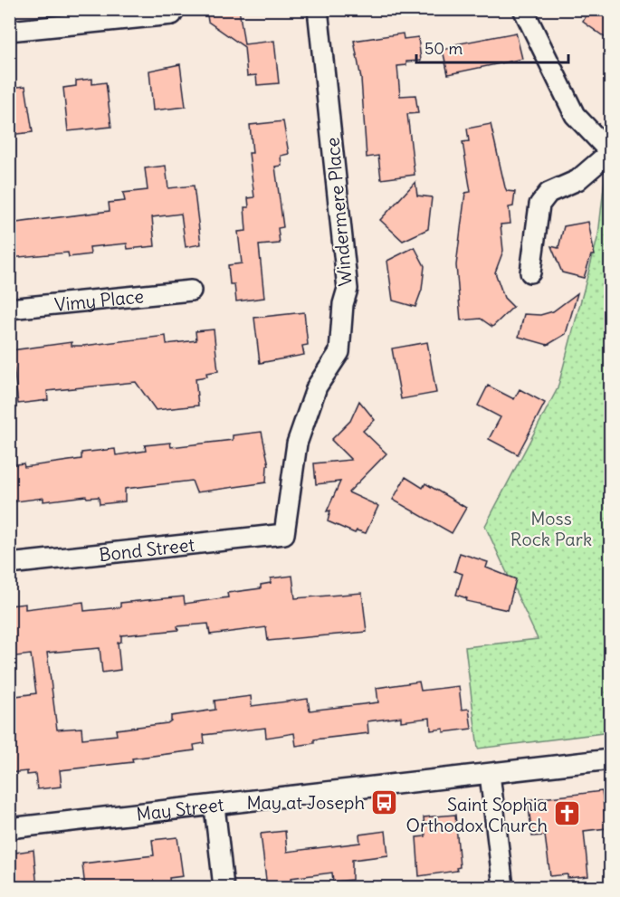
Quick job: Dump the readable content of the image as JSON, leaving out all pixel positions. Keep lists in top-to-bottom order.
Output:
{
  "streets": {
    "street": [
      "Windermere Place",
      "Vimy Place",
      "Bond Street",
      "May Street"
    ]
  },
  "crossings": [
    ["Windermere Place", "Bond Street"]
  ],
  "parks": ["Moss Rock Park"],
  "places": {
    "bus stop": ["May at Joseph"],
    "church": ["Saint Sophia Orthodox Church"]
  },
  "scale_bar": "50 m"
}
